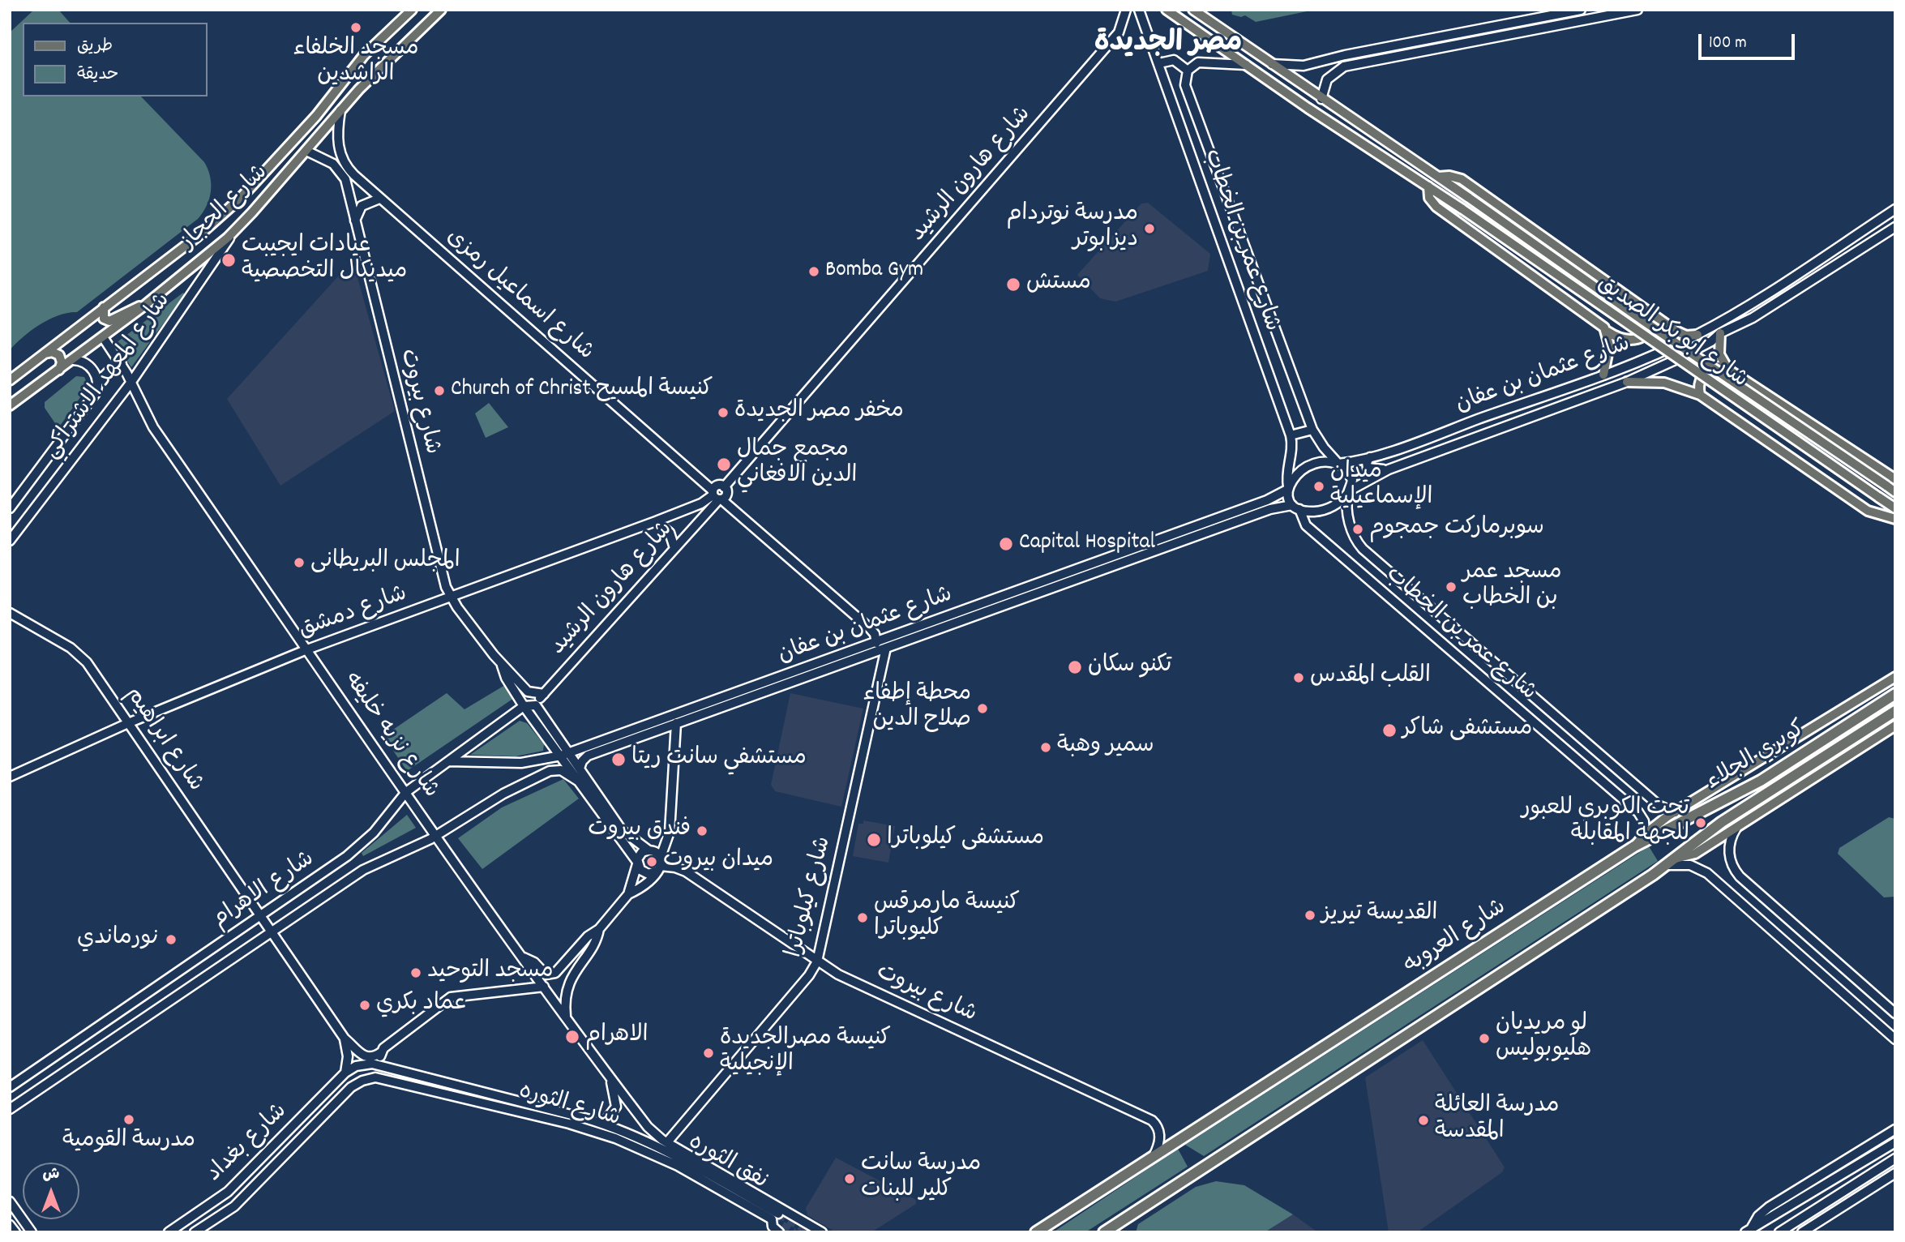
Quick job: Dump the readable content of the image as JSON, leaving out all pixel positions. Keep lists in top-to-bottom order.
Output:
{
  "streets": {
    "highway": ["كوبري الجلاء", "شارع العروبه"],
    "main road": ["شارع الحجاز", "شارع ابو بكر الصديق"],
    "street": [
      "شارع هارون الرشيد",
      "شارع عمر بن الخطاب",
      "شارع اسماعيل رمزى",
      "شارع عثمان بن عفان",
      "شارع المعهد الاشتراكي",
      "شارع بيروت",
      "شارع دمشق",
      "شارع نزيه خليفه",
      "شارع ابراهيم",
      "شارع الاهرام",
      "شارع كيلوباترا",
      "شارع الثوره",
      "شارع بغداد",
      "نفق الثوره"
    ]
  },
  "crossings": [
    ["شارع هارون الرشيد", "شارع اسماعيل رمزى"],
    ["شارع هارون الرشيد", "شارع بيروت"],
    ["شارع هارون الرشيد", "شارع دمشق"],
    ["شارع الحجاز", "شارع اسماعيل رمزى"],
    ["شارع الحجاز", "شارع المعهد الاشتراكي"],
    ["شارع الحجاز", "شارع بيروت"],
    ["شارع الحجاز", "شارع نزيه خليفه"],
    ["شارع عمر بن الخطاب", "شارع عثمان بن عفان"],
    ["شارع عمر بن الخطاب", "شارع العروبه"],
    ["شارع اسماعيل رمزى", "شارع عثمان بن عفان"],
    ["شارع اسماعيل رمزى", "شارع دمشق"],
    ["شارع ابو بكر الصديق", "شارع عثمان بن عفان"],
    ["شارع عثمان بن عفان", "شارع بيروت"],
    ["شارع عثمان بن عفان", "شارع الاهرام"],
    ["شارع عثمان بن عفان", "شارع كيلوباترا"],
    ["شارع المعهد الاشتراكي", "شارع نزيه خليفه"],
    ["شارع بيروت", "شارع دمشق"],
    ["شارع بيروت", "شارع الاهرام"],
    ["شارع بيروت", "شارع كيلوباترا"],
    ["شارع بيروت", "شارع العروبه"],
    ["شارع دمشق", "شارع نزيه خليفه"],
    ["شارع دمشق", "شارع ابراهيم"],
    ["شارع نزيه خليفه", "شارع الاهرام"],
    ["شارع نزيه خليفه", "شارع كيلوباترا"],
    ["شارع ابراهيم", "شارع الاهرام"],
    ["كوبري الجلاء", "شارع العروبه"],
    ["شارع الثوره", "شارع بغداد"],
    ["شارع الثوره", "نفق الثوره"]
  ],
  "districts": ["مصر الجديدة"],
  "places": [
    "مسجد الخلفاء الراشدين",
    "مدرسة نوتردام ديزابوتر",
    "عيادات ايجيبت ميديكال التخصصية",
    "Bomba Gym",
    "مستش",
    "Church of Christ كنيسة المسيح",
    "مخفر مصر الجديدة",
    "مجمع جمال الدين الافغاني",
    "ميدان الإسماعيلية",
    "سوبرماركت جمجوم",
    "Capital Hospital",
    "المجلس البريطانى",
    "مسجد عمر بن الخطاب",
    "تكنو سكان",
    "القلب المقدس",
    "محطة إطفاء صلاح الدين",
    "مستشفى شاكر",
    "سمير وهبة",
    "مستشفي سانت ريتا",
    "تحت الكوبري للعبور للجهة المقابلة",
    "فندق بيروت",
    "مستشفى كيلوباترا",
    "ميدان بيروت",
    "القديسة تيريز",
    "كنيسة مارمرقس كليوباترا",
    "نورماندي",
    "مسجد التوحيد",
    "عماد بكري",
    "الاهرام",
    "لو مريديان هليوبوليس",
    "كنيسة مصرالجديدة الإنجيلية",
    "مدرسة القومية",
    "مدرسة العائلة المقدسة",
    "مدرسة سانت كلير للبنات"
  ],
  "legend": ["طريق", "حديقة"],
  "scale_bar": "100 m",
  "north": "top"
}
